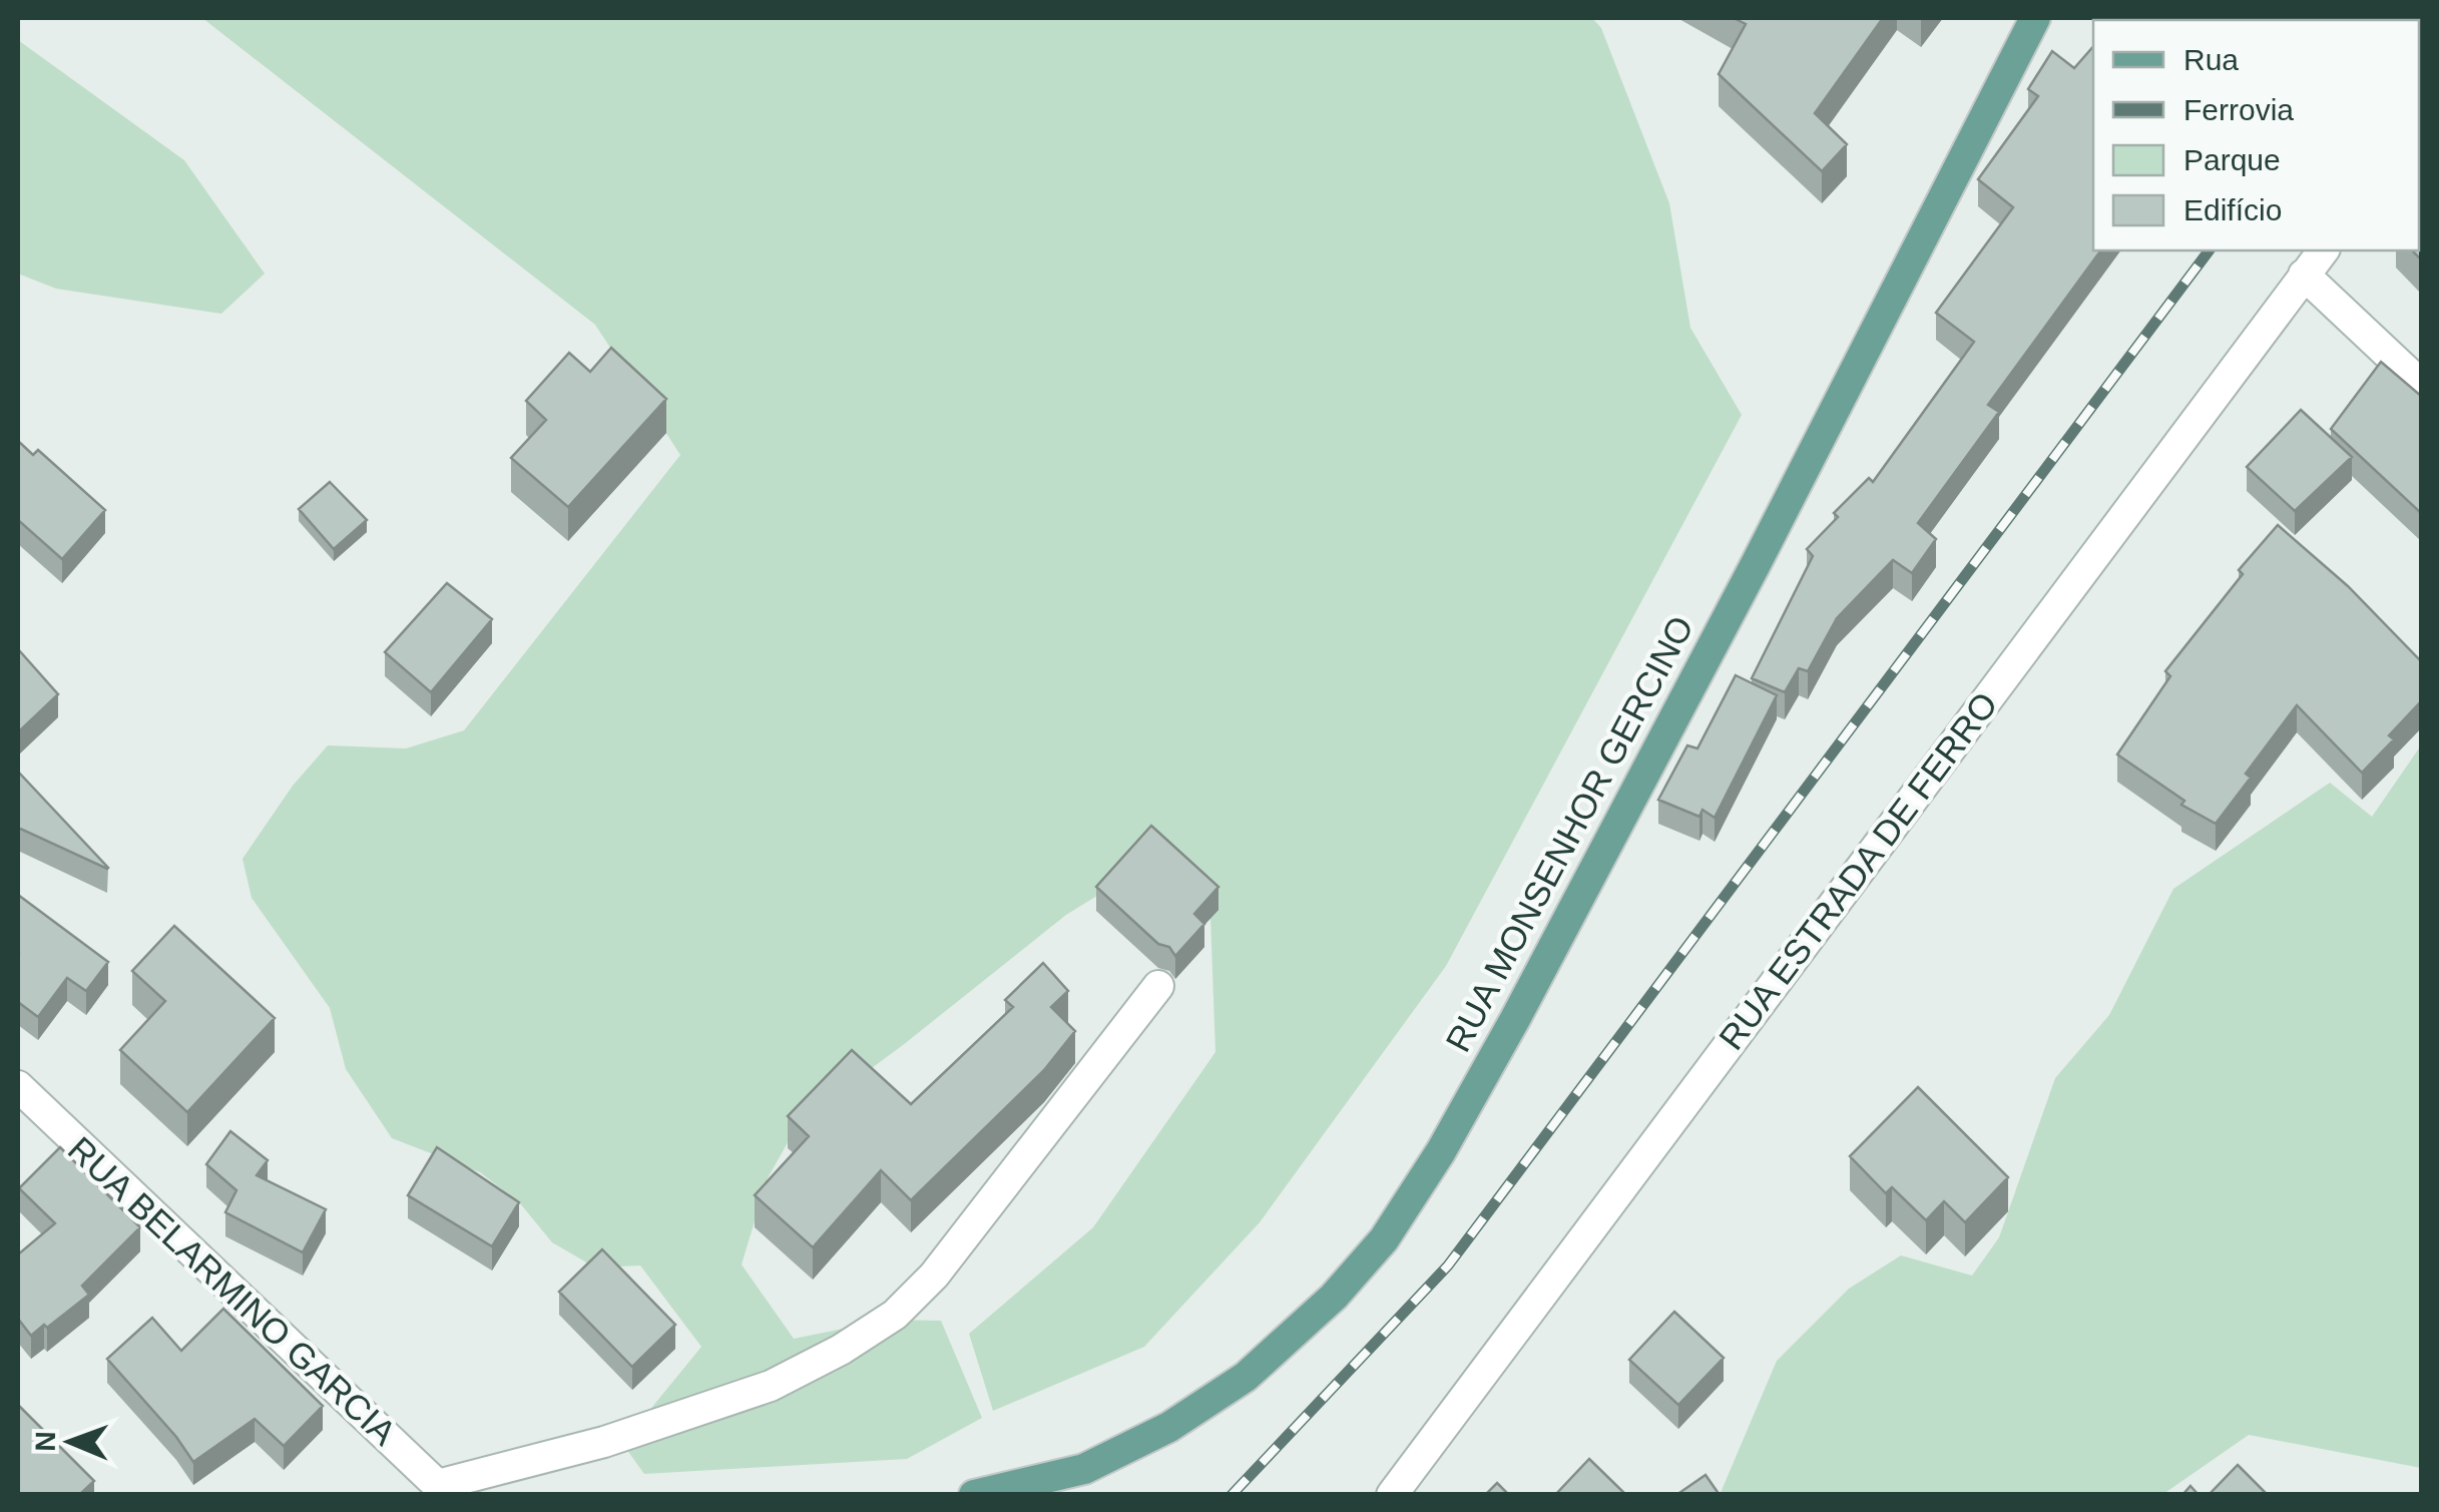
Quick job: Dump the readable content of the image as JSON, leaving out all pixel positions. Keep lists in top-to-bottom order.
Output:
{
  "streets": {
    "main road": ["RUA MONSENHOR GERCINO"],
    "street": ["RUA ESTRADA DE FERRO", "RUA BELARMINO GARCIA"]
  },
  "legend": [
    "Rua",
    "Ferrovia",
    "Parque",
    "Edifício"
  ],
  "north": "left"
}
